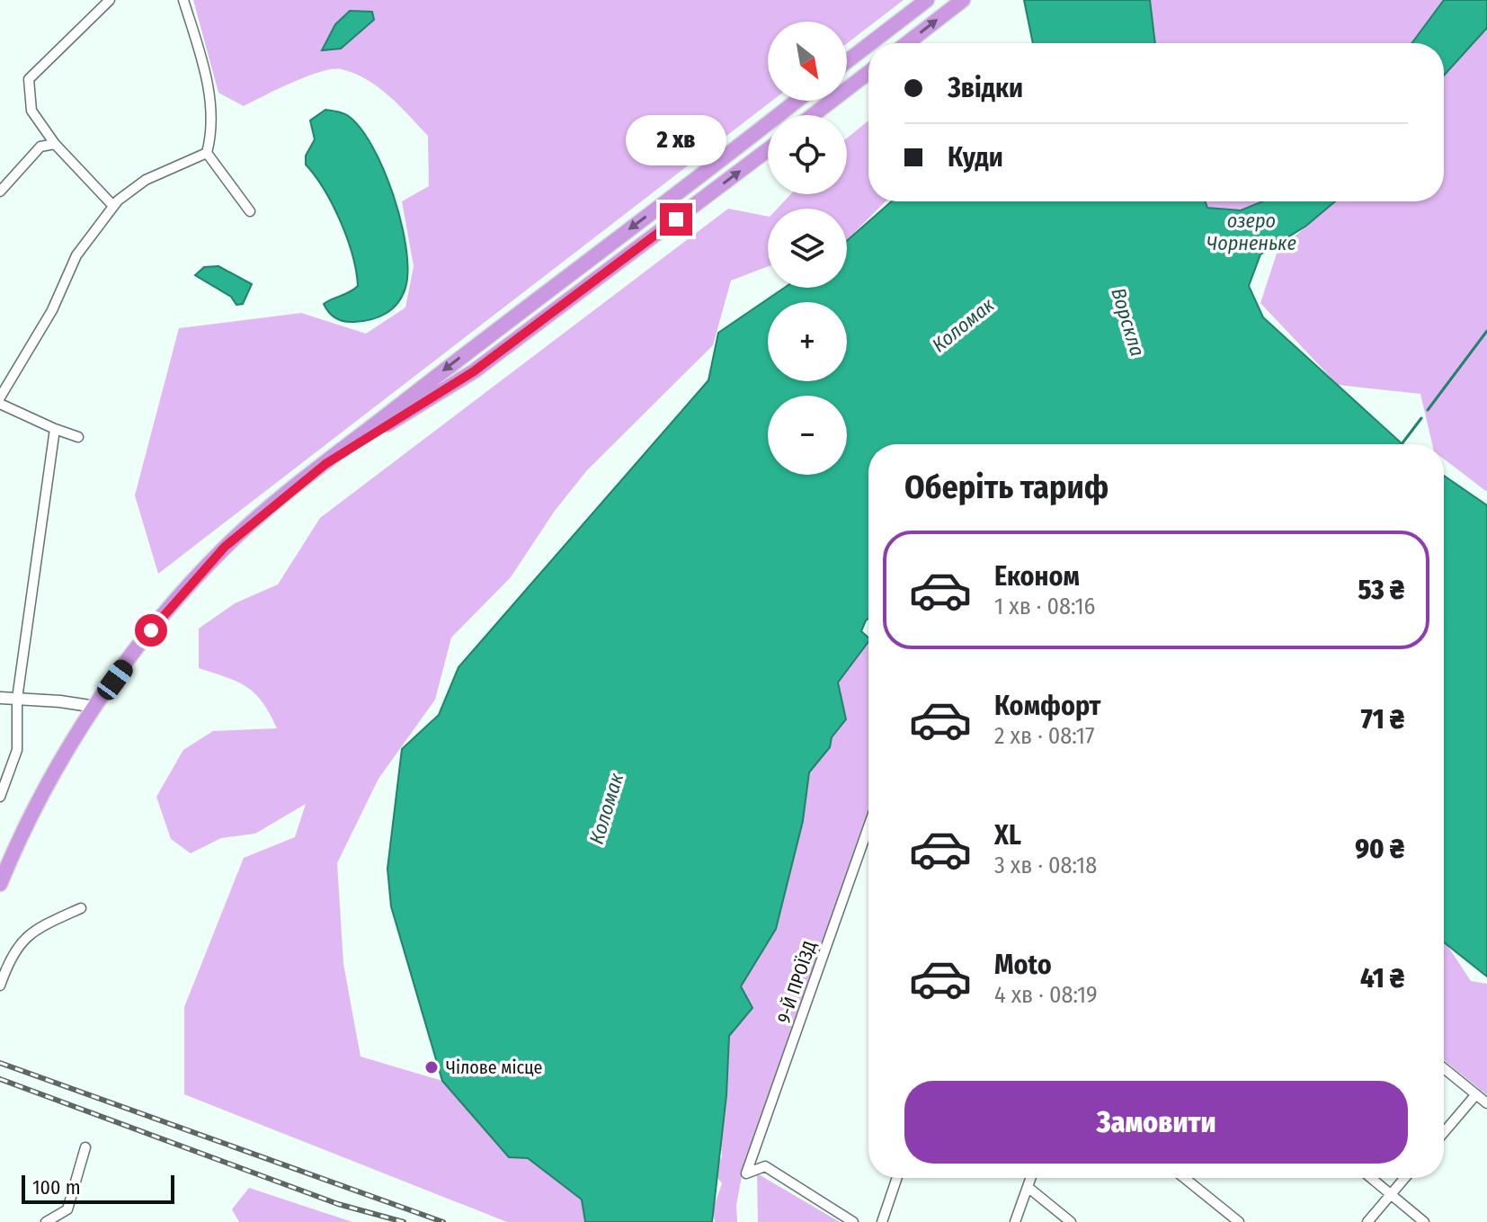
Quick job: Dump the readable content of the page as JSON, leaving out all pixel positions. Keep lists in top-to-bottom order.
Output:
{
  "streets": {
    "street": ["9-Й ПРОЇЗД"]
  },
  "water": ["озеро Чорненьке", "Ворскла", "Коломак"],
  "places": ["Чілове місце"],
  "scale_bar": "100 m",
  "north": "bottom right",
  "page": {
    "map_buttons": ["+", "−"],
    "banner": ["Звідки", "Куди"],
    "bubble": "2 хв",
    "heading": "Оберіть тариф",
    "list": [
      {
        "name": "Економ",
        "note": "1 хв · 08:16",
        "value": "53 ₴"
      },
      {
        "name": "Комфорт",
        "note": "2 хв · 08:17",
        "value": "71 ₴"
      },
      {
        "name": "XL",
        "note": "3 хв · 08:18",
        "value": "90 ₴"
      },
      {
        "name": "Moto",
        "note": "4 хв · 08:19",
        "value": "41 ₴"
      }
    ],
    "buttons": "Замовити",
    "scale": "100 m"
  }
}
